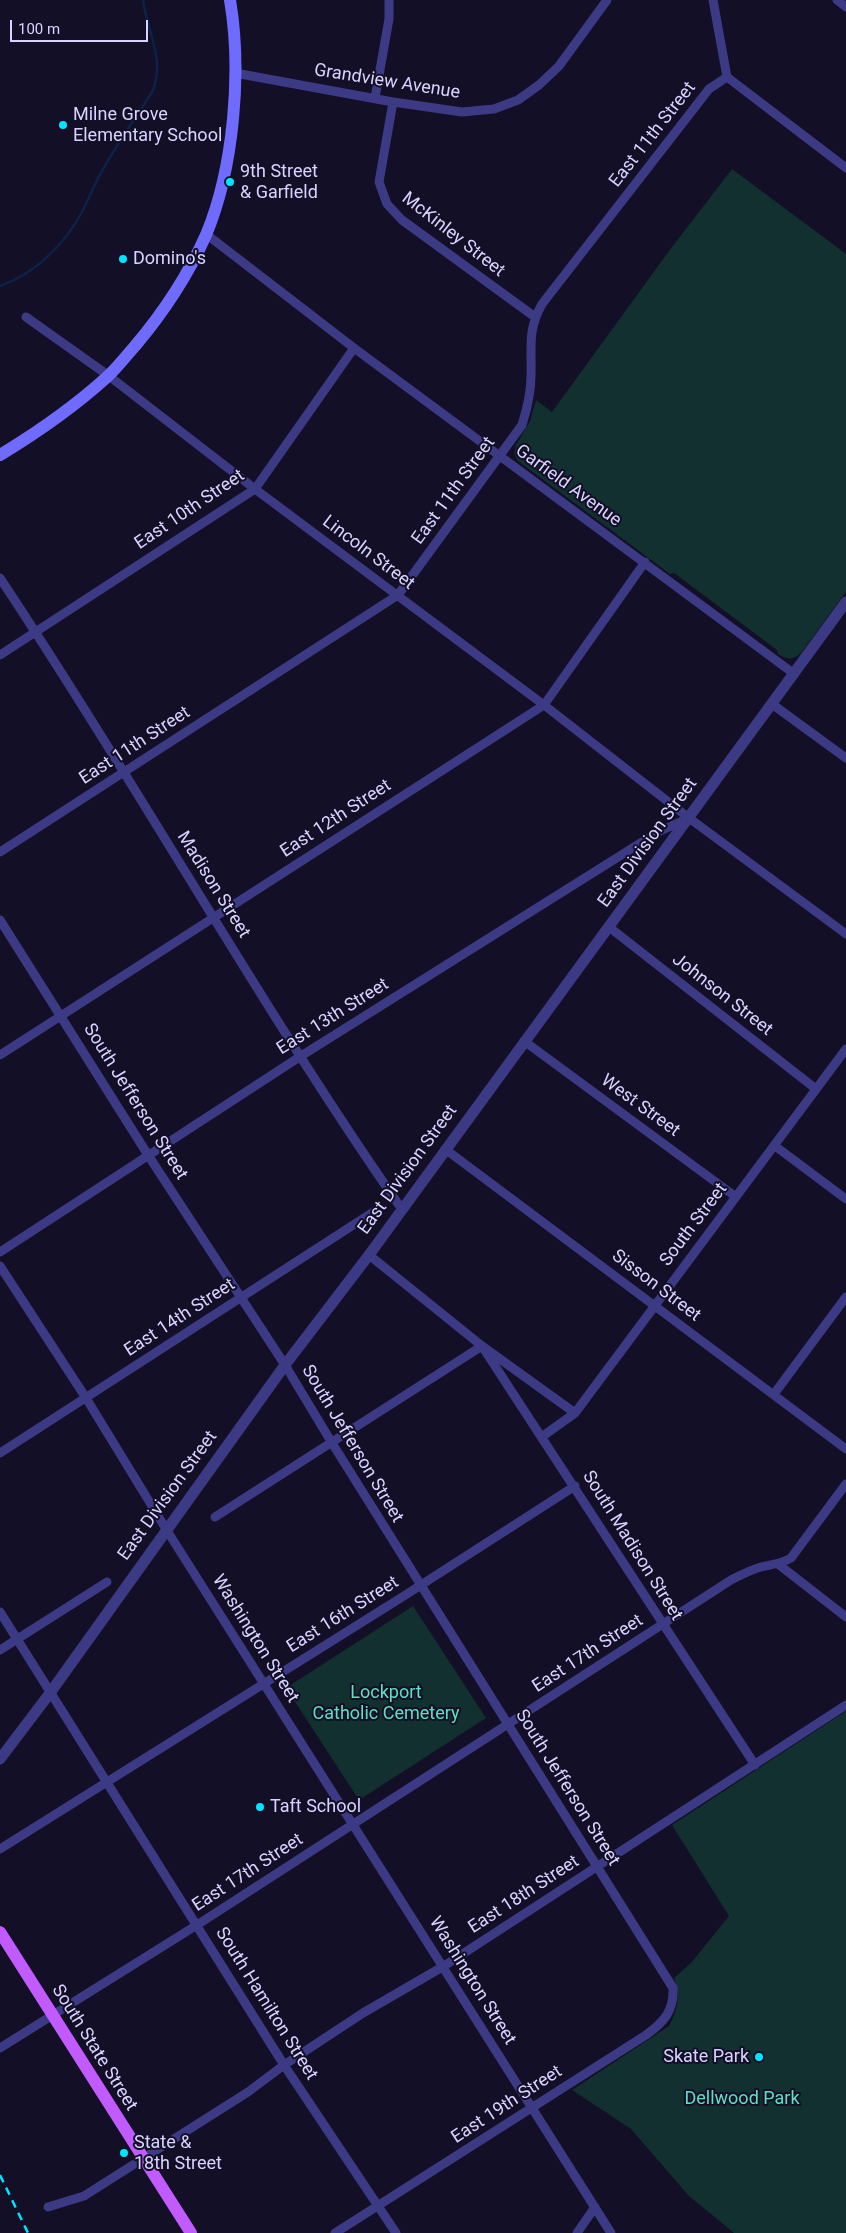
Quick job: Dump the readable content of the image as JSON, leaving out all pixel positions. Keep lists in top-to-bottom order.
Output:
{
  "streets": {
    "main road": ["South State Street"],
    "street": [
      "Grandview Avenue",
      "East 11th Street",
      "McKinley Street",
      "Garfield Avenue",
      "East 10th Street",
      "Lincoln Street",
      "East 12th Street",
      "East Division Street",
      "Madison Street",
      "Johnson Street",
      "East 13th Street",
      "South Jefferson Street",
      "West Street",
      "South Street",
      "Sisson Street",
      "East 14th Street",
      "South Madison Street",
      "East 16th Street",
      "Washington Street",
      "East 17th Street",
      "East 18th Street",
      "South Hamilton Street",
      "East 19th Street"
    ]
  },
  "crossings": [
    ["Grandview Avenue", "McKinley Street"],
    ["East 11th Street", "McKinley Street"],
    ["East 11th Street", "Garfield Avenue"],
    ["East 11th Street", "Lincoln Street"],
    ["East 11th Street", "Madison Street"],
    ["Garfield Avenue", "East 10th Street"],
    ["Garfield Avenue", "East 12th Street"],
    ["Garfield Avenue", "East Division Street"],
    ["East 10th Street", "Lincoln Street"],
    ["East 10th Street", "Madison Street"],
    ["Lincoln Street", "East 12th Street"],
    ["Lincoln Street", "East Division Street"],
    ["Lincoln Street", "East 13th Street"],
    ["East 12th Street", "Madison Street"],
    ["East 12th Street", "South Jefferson Street"],
    ["East Division Street", "Madison Street"],
    ["East Division Street", "Johnson Street"],
    ["East Division Street", "East 13th Street"],
    ["East Division Street", "South Jefferson Street"],
    ["East Division Street", "West Street"],
    ["East Division Street", "Sisson Street"],
    ["East Division Street", "Washington Street"],
    ["East Division Street", "South Hamilton Street"],
    ["Madison Street", "East 13th Street"],
    ["Johnson Street", "South Street"],
    ["East 13th Street", "South Jefferson Street"],
    ["South Jefferson Street", "East 14th Street"],
    ["South Jefferson Street", "East 16th Street"],
    ["South Jefferson Street", "East 17th Street"],
    ["South Jefferson Street", "East 18th Street"],
    ["South Jefferson Street", "East 19th Street"],
    ["West Street", "South Street"],
    ["South Street", "Sisson Street"],
    ["South Street", "South Madison Street"],
    ["East 14th Street", "Washington Street"],
    ["South Madison Street", "East 16th Street"],
    ["South Madison Street", "East 17th Street"],
    ["South Madison Street", "East 18th Street"],
    ["East 16th Street", "Washington Street"],
    ["East 16th Street", "South Hamilton Street"],
    ["Washington Street", "East 17th Street"],
    ["Washington Street", "East 18th Street"],
    ["Washington Street", "East 19th Street"],
    ["East 17th Street", "South Hamilton Street"],
    ["East 17th Street", "South State Street"],
    ["East 18th Street", "South Hamilton Street"],
    ["East 18th Street", "South State Street"],
    ["South Hamilton Street", "East 19th Street"]
  ],
  "parks": ["Lockport Catholic Cemetery", "Dellwood Park"],
  "places": [
    "Milne Grove Elementary School",
    "9th Street & Garfield",
    "Domino's",
    "Taft School",
    "Skate Park",
    "State & 18th Street"
  ],
  "scale_bar": "100 m"
}
